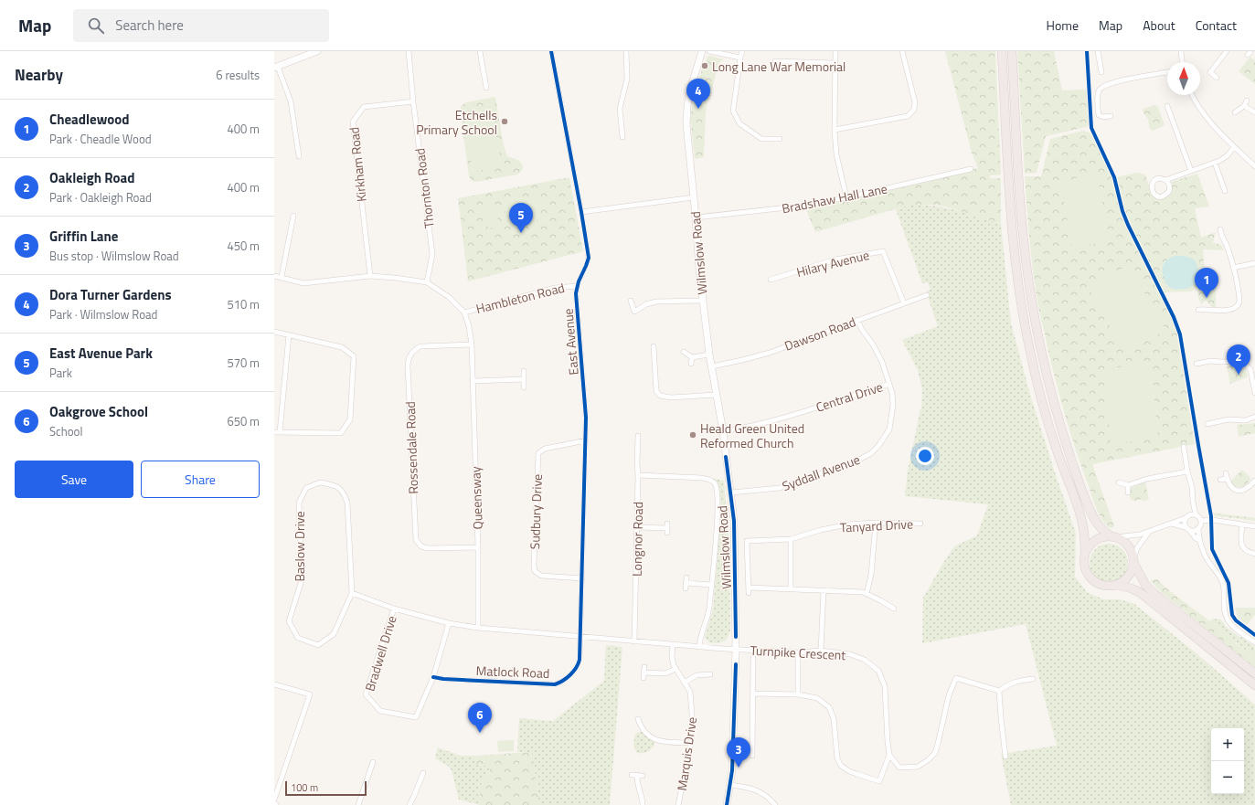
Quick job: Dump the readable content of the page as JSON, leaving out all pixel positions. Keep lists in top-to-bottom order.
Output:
{
  "streets": {
    "main road": ["Wilmslow Road"],
    "street": [
      "Kirkham Road",
      "Thornton Road",
      "Bradshaw Hall Lane",
      "Hilary Avenue",
      "Hambleton Road",
      "Dawson Road",
      "East Avenue",
      "Central Drive",
      "Rossendale Road",
      "Syddall Avenue",
      "Queensway",
      "Sudbury Drive",
      "Tanyard Drive",
      "Longnor Road",
      "Baslow Drive",
      "Turnpike Crescent",
      "Bradwell Drive",
      "Matlock Road",
      "Marquis Drive"
    ]
  },
  "crossings": [
    ["Kirkham Road", "Thornton Road"],
    ["Kirkham Road", "Queensway"],
    ["Thornton Road", "Queensway"],
    ["Bradshaw Hall Lane", "Wilmslow Road"],
    ["Wilmslow Road", "Dawson Road"],
    ["Wilmslow Road", "Central Drive"],
    ["Wilmslow Road", "Syddall Avenue"],
    ["Wilmslow Road", "Longnor Road"],
    ["Wilmslow Road", "Turnpike Crescent"],
    ["Hilary Avenue", "Dawson Road"],
    ["Hambleton Road", "East Avenue"],
    ["Hambleton Road", "Queensway"],
    ["Dawson Road", "Syddall Avenue"],
    ["East Avenue", "Sudbury Drive"],
    ["East Avenue", "Matlock Road"],
    ["Central Drive", "Syddall Avenue"],
    ["Rossendale Road", "Queensway"],
    ["Bradwell Drive", "Matlock Road"]
  ],
  "places": ["Long Lane War Memorial", "Etchells Primary School", "Heald Green United Reformed Church"],
  "scale_bar": "100 m",
  "north": "top",
  "page": {
    "header": "Map",
    "search": "Search here",
    "nav": [
      "Home",
      "Map",
      "About",
      "Contact"
    ],
    "heading": ["Nearby", "6 results"],
    "pins": [
      "4",
      "5",
      "1",
      "2",
      "6",
      "3"
    ],
    "list": [
      {
        "mark": "1",
        "name": "Cheadlewood",
        "note": "Park · Cheadle Wood",
        "value": "400 m"
      },
      {
        "mark": "2",
        "name": "Oakleigh Road",
        "note": "Park · Oakleigh Road",
        "value": "400 m"
      },
      {
        "mark": "3",
        "name": "Griffin Lane",
        "note": "Bus stop · Wilmslow Road",
        "value": "450 m"
      },
      {
        "mark": "4",
        "name": "Dora Turner Gardens",
        "note": "Park · Wilmslow Road",
        "value": "510 m"
      },
      {
        "mark": "5",
        "name": "East Avenue Park",
        "note": "Park",
        "value": "570 m"
      },
      {
        "mark": "6",
        "name": "Oakgrove School",
        "note": "School",
        "value": "650 m"
      }
    ],
    "buttons": ["Save", "Share"],
    "map_buttons": ["+", "−"],
    "scale": "100 m"
  }
}
